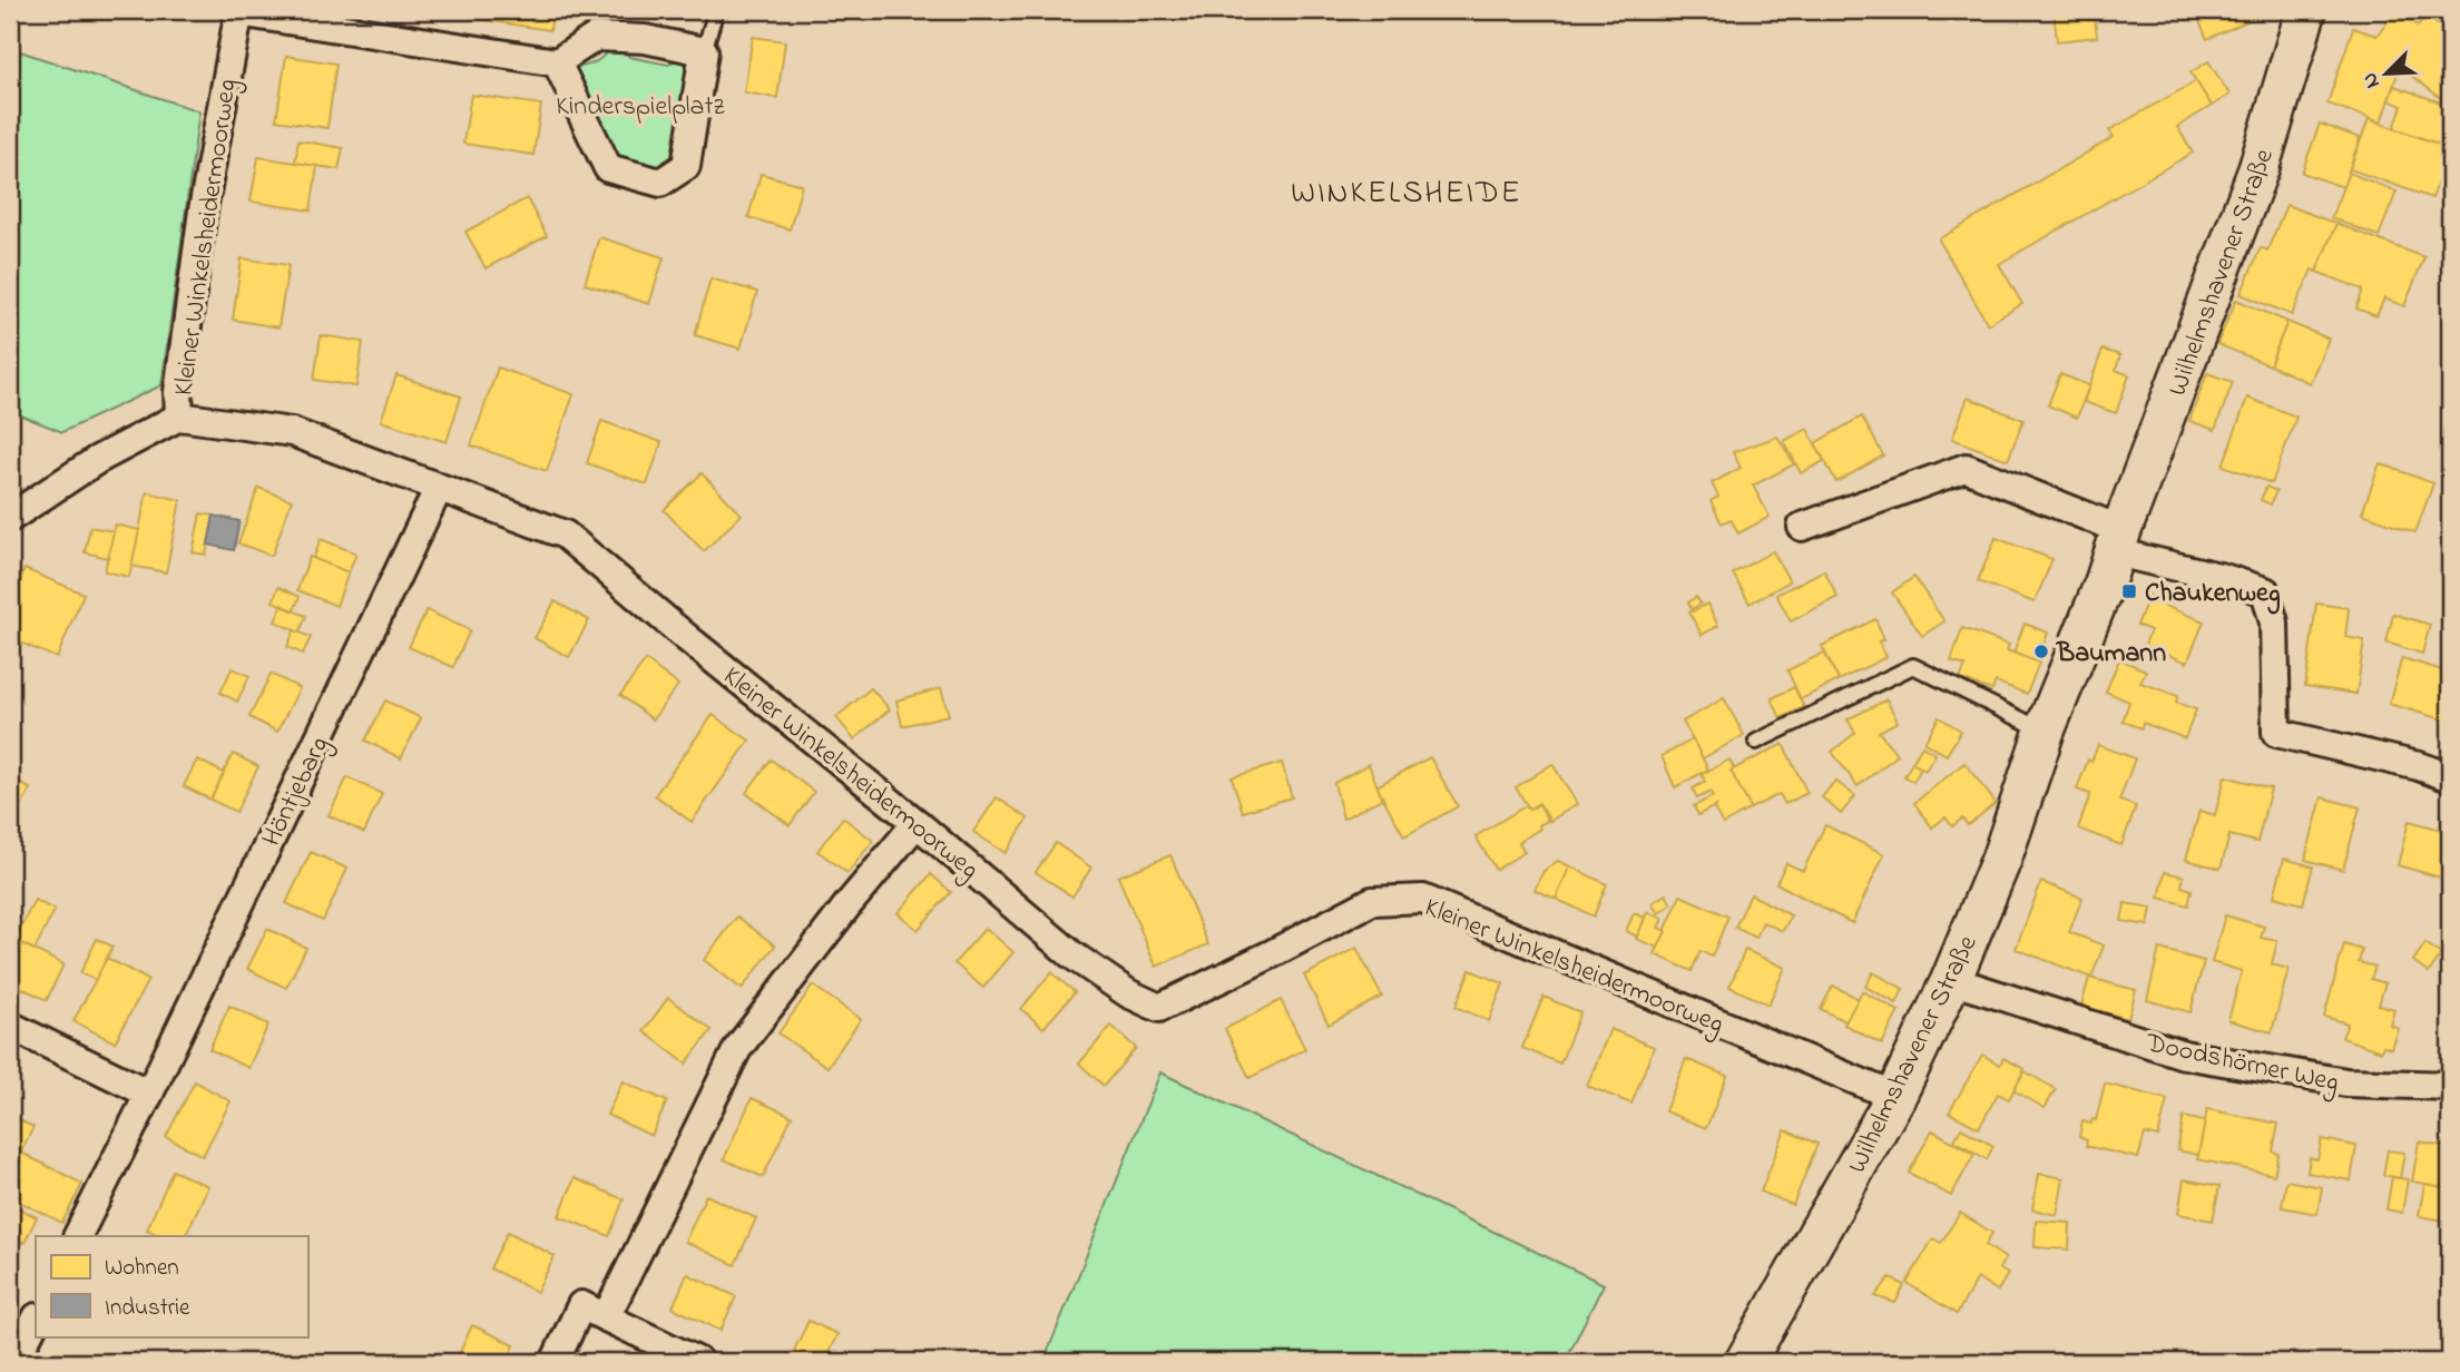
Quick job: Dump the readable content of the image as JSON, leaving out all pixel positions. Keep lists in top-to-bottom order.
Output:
{
  "streets": {
    "street": [
      "Kleiner Winkelsheidermoorweg",
      "Wilhelmshavener Straße",
      "Höntjebarg",
      "Doodshörner Weg"
    ]
  },
  "crossings": [
    ["Kleiner Winkelsheidermoorweg", "Wilhelmshavener Straße"],
    ["Kleiner Winkelsheidermoorweg", "Höntjebarg"],
    ["Wilhelmshavener Straße", "Doodshörner Weg"]
  ],
  "districts": ["WINKELSHEIDE"],
  "parks": ["Kinderspielplatz"],
  "places": {
    "transit": ["Chaukenweg"],
    "other": ["Baumann"]
  },
  "legend": ["Wohnen", "Industrie"],
  "north": "bottom left"
}
